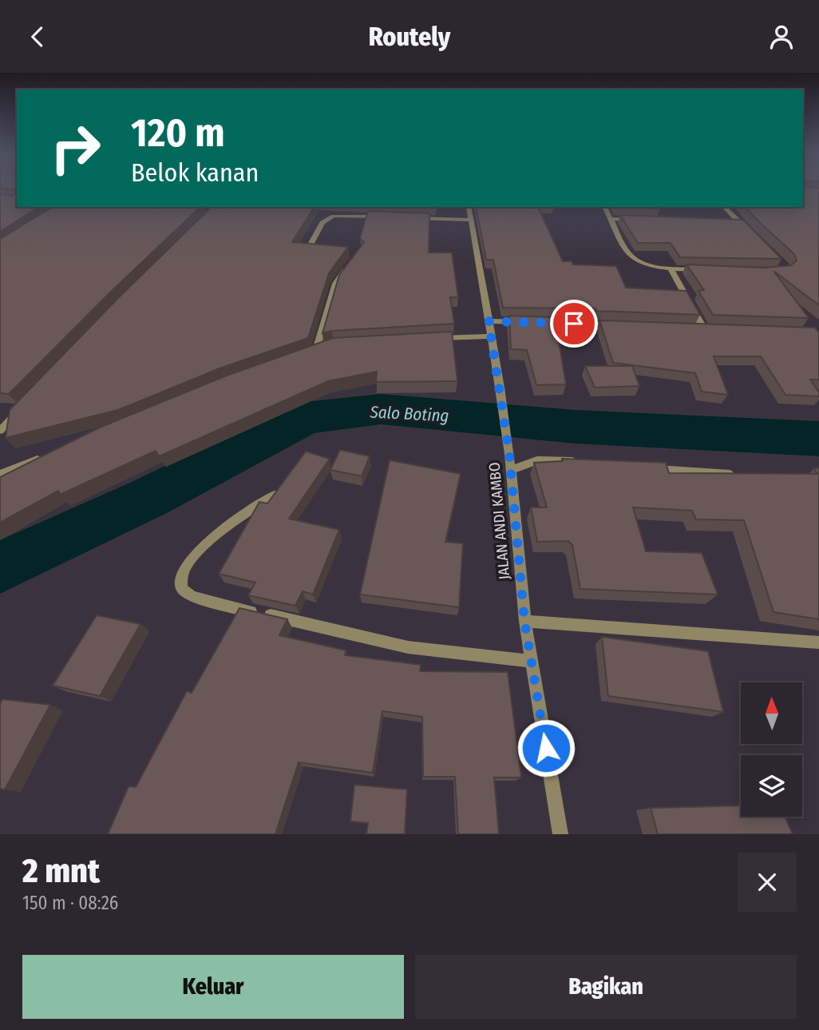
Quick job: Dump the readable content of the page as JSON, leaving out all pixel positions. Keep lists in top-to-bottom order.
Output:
{
  "streets": {
    "street": ["JALAN ANDI KAMBO"]
  },
  "water": ["Salo Boting"],
  "north": "top",
  "page": {
    "header": "Routely",
    "turn": ["120 m", "Belok kanan"],
    "heading": ["2 mnt", "150 m · 08:26"],
    "buttons": ["Keluar", "Bagikan"]
  }
}
